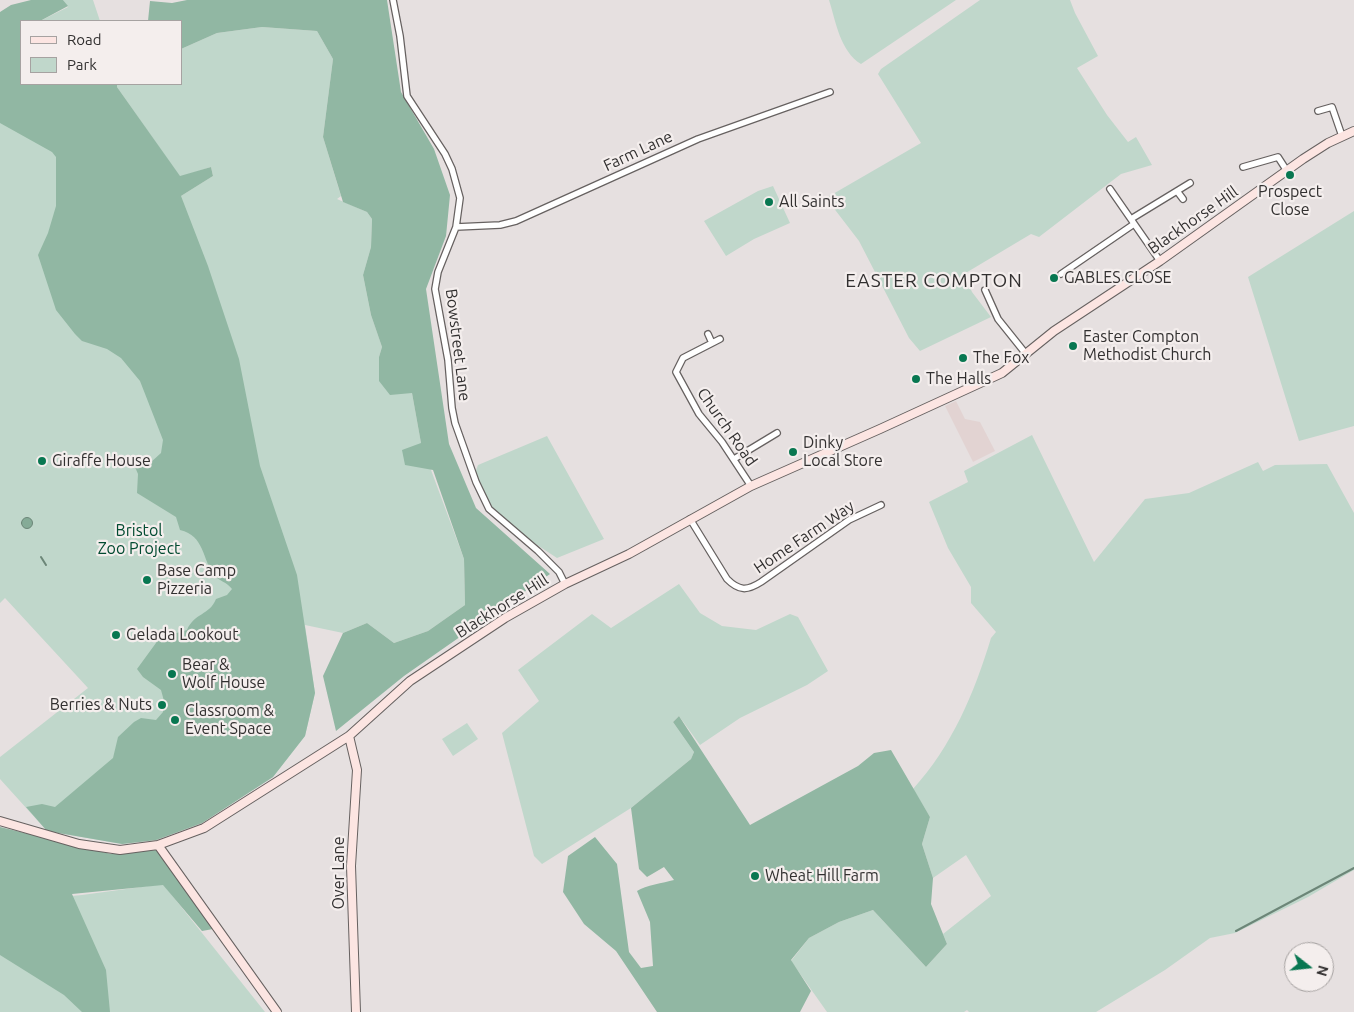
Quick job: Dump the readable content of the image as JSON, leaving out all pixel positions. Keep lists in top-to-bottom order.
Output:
{
  "streets": {
    "main road": ["Blackhorse Hill", "Over Lane"],
    "street": [
      "Farm Lane",
      "Bowstreet Lane",
      "Church Road",
      "Home Farm Way"
    ]
  },
  "crossings": [
    ["Farm Lane", "Bowstreet Lane"],
    ["Blackhorse Hill", "Bowstreet Lane"],
    ["Blackhorse Hill", "Church Road"],
    ["Blackhorse Hill", "Home Farm Way"],
    ["Blackhorse Hill", "Over Lane"]
  ],
  "districts": ["EASTER COMPTON"],
  "parks": ["Bristol Zoo Project"],
  "places": [
    "Prospect Close",
    "All Saints",
    "GABLES CLOSE",
    "Easter Compton Methodist Church",
    "The Fox",
    "The Halls",
    "Dinky Local Store",
    "Giraffe House",
    "Base Camp Pizzeria",
    "Gelada Lookout",
    "Bear & Wolf House",
    "Berries & Nuts",
    "Classroom & Event Space",
    "Wheat Hill Farm"
  ],
  "legend": ["Road", "Park"],
  "north": "right"
}
